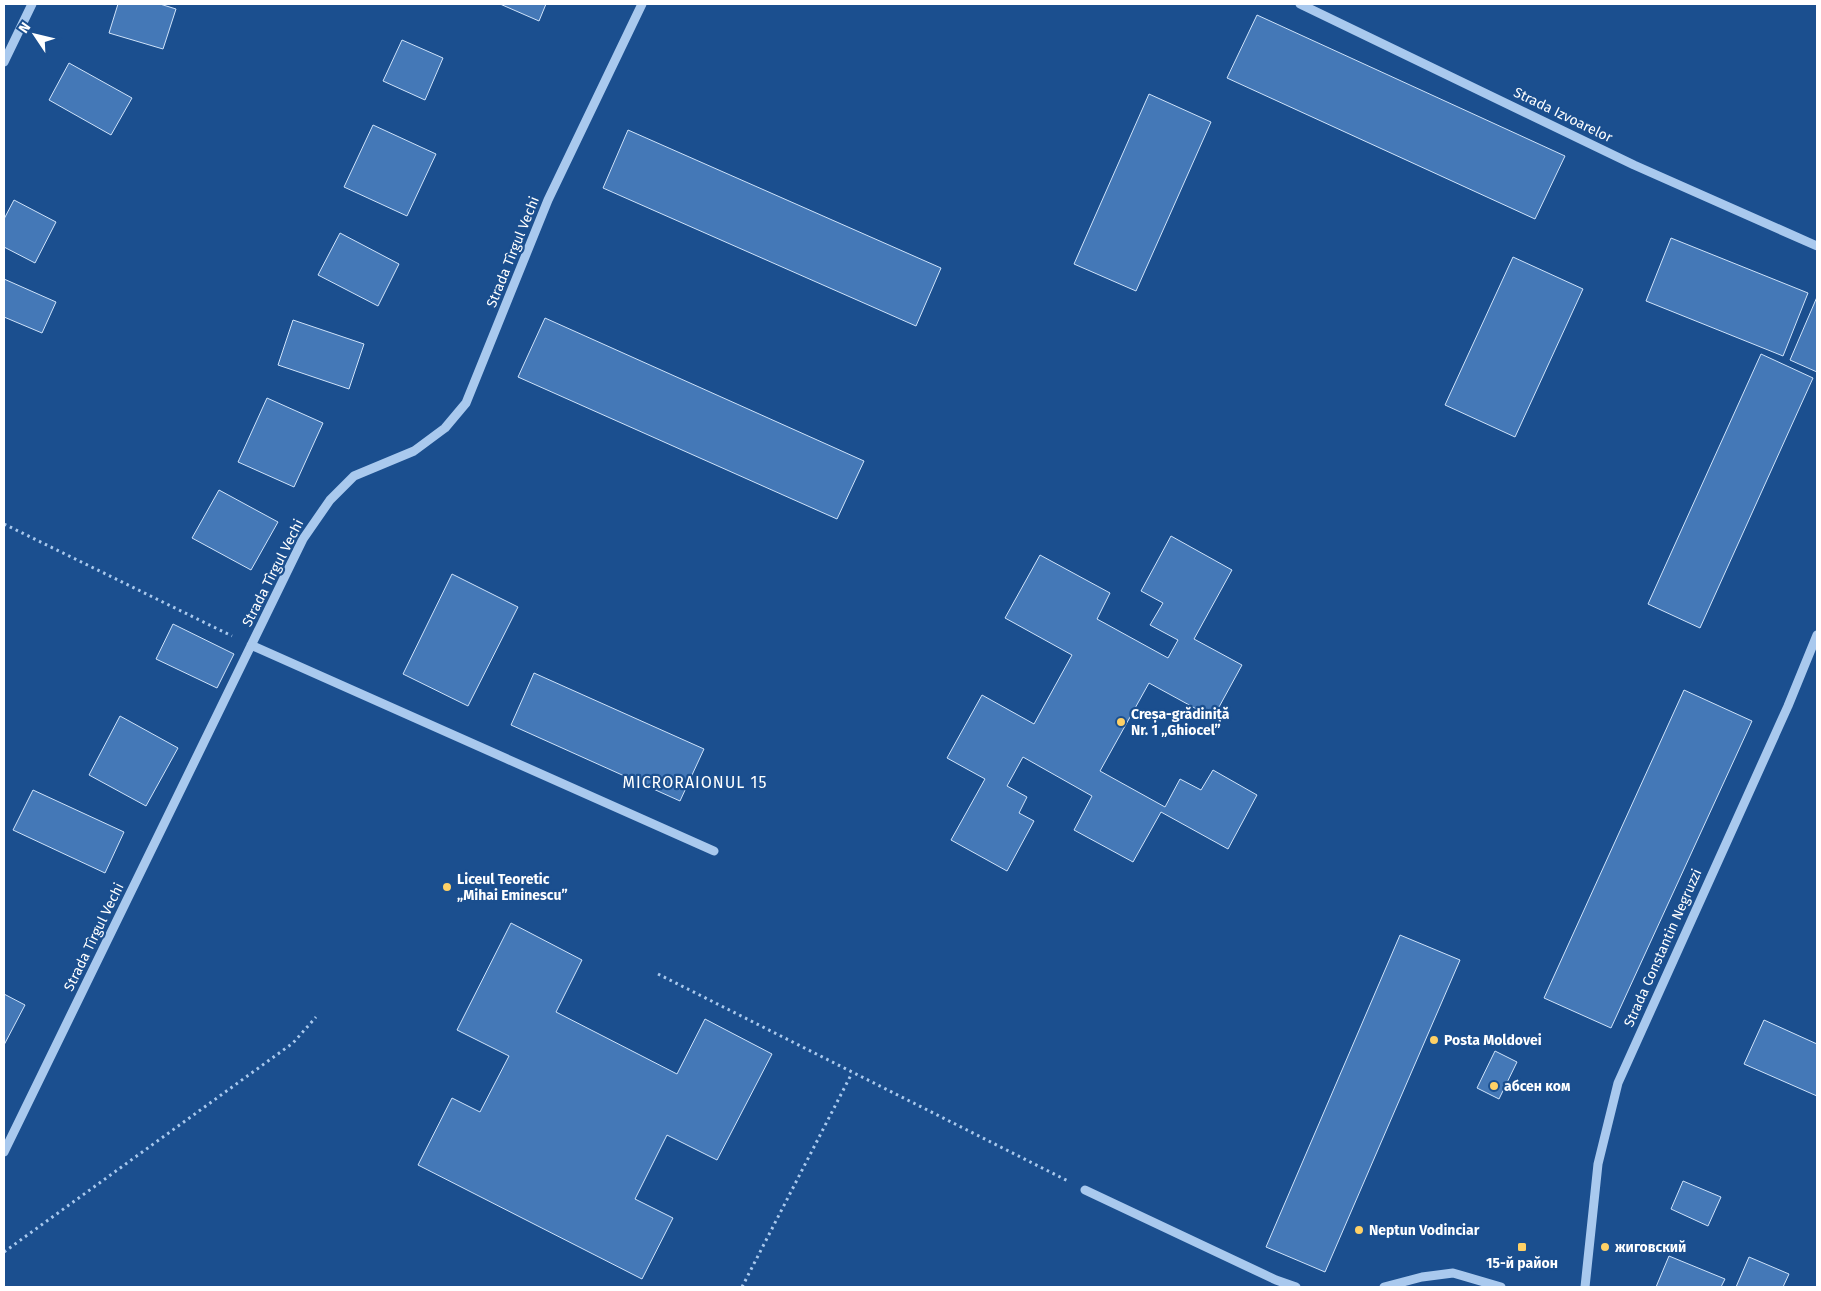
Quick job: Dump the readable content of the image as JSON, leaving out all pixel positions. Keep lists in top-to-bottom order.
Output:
{
  "streets": {
    "street": ["Strada Izvoarelor", "Strada Tîrgul Vechi", "Strada Constantin Negruzzi"]
  },
  "districts": ["MICRORAIONUL 15"],
  "places": {
    "other": [
      "Creșa-grădiniță Nr. 1 „Ghiocel”",
      "Liceul Teoretic „Mihai Eminescu”",
      "Posta Moldovei",
      "абсен ком",
      "Neptun Vodinciar",
      "жиговский"
    ],
    "transit": ["15-й район"]
  },
  "north": "top left"
}
